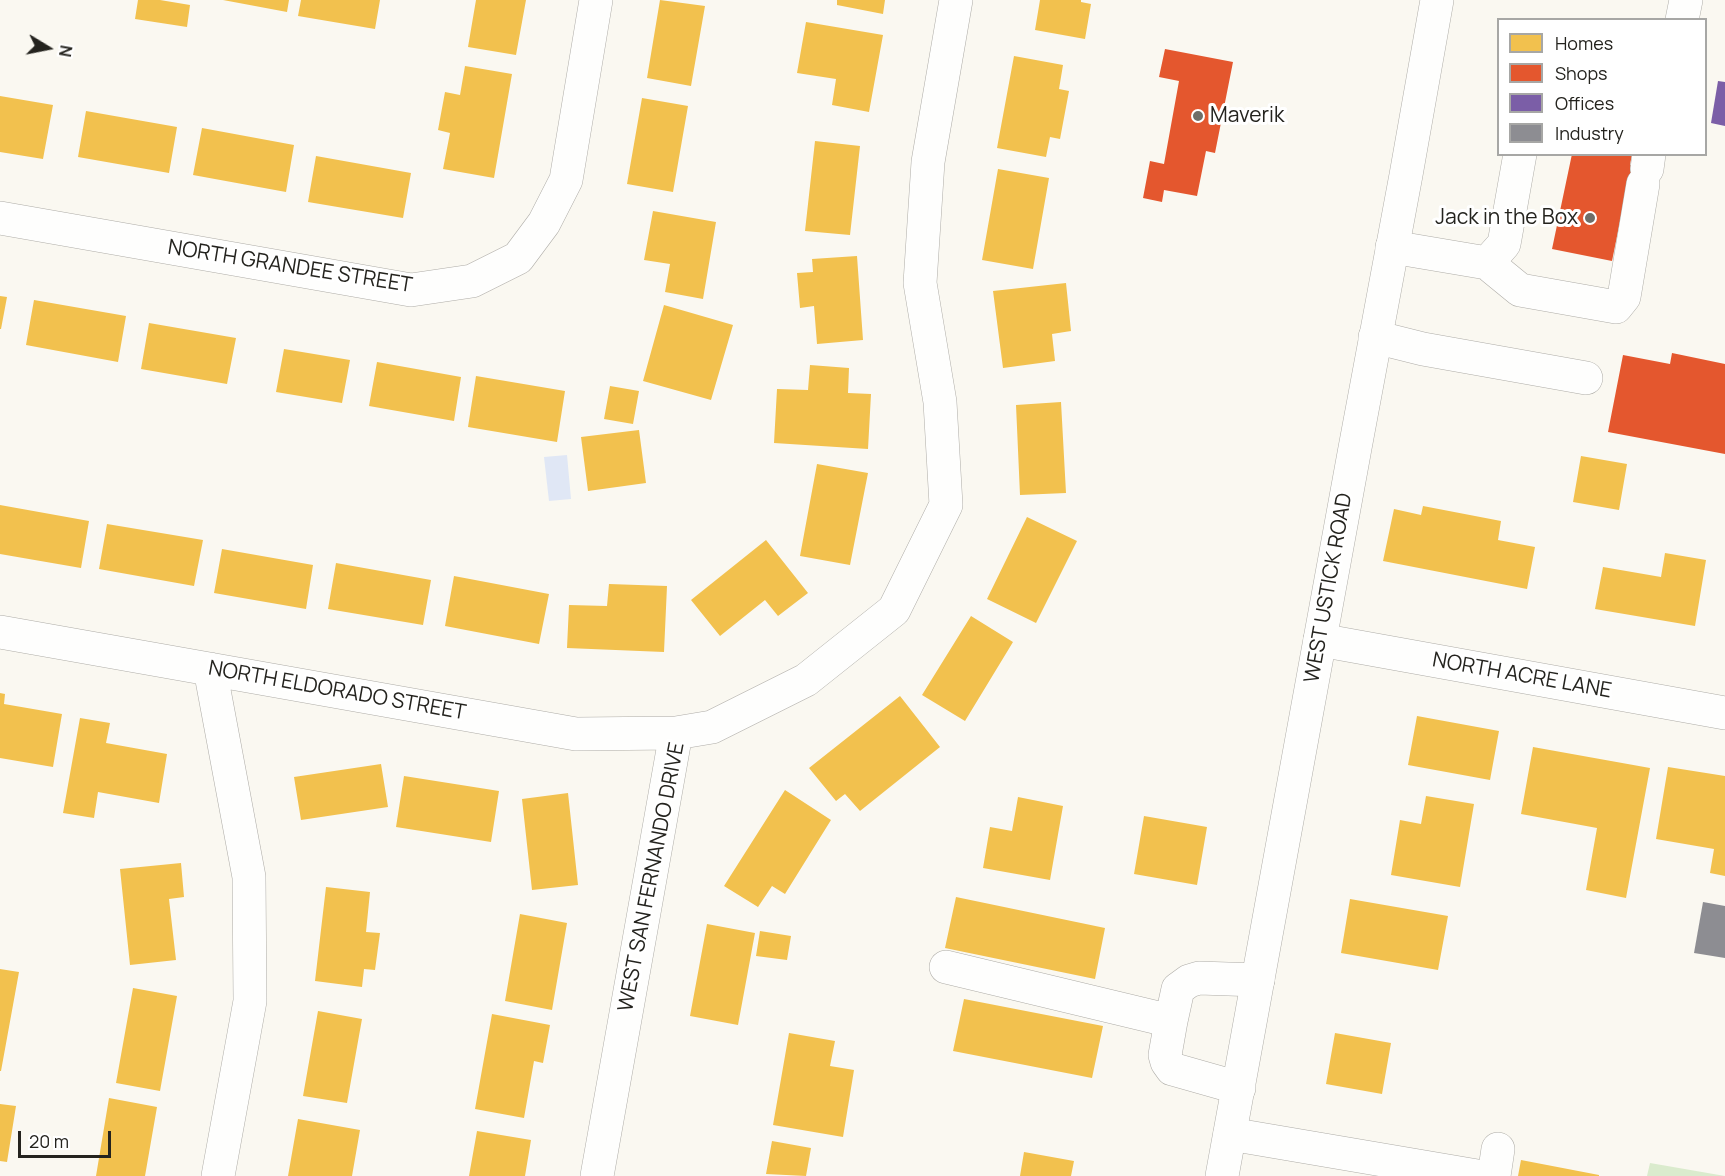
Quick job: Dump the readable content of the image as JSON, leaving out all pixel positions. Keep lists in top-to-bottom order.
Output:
{
  "streets": {
    "street": [
      "NORTH GRANDEE STREET",
      "WEST USTICK ROAD",
      "NORTH ACRE LANE",
      "NORTH ELDORADO STREET",
      "WEST SAN FERNANDO DRIVE"
    ]
  },
  "crossings": [
    ["WEST USTICK ROAD", "NORTH ACRE LANE"],
    ["NORTH ELDORADO STREET", "WEST SAN FERNANDO DRIVE"]
  ],
  "places": ["Maverik", "Jack in the Box"],
  "legend": [
    "Homes",
    "Shops",
    "Offices",
    "Industry"
  ],
  "scale_bar": "20 m",
  "north": "right"
}
